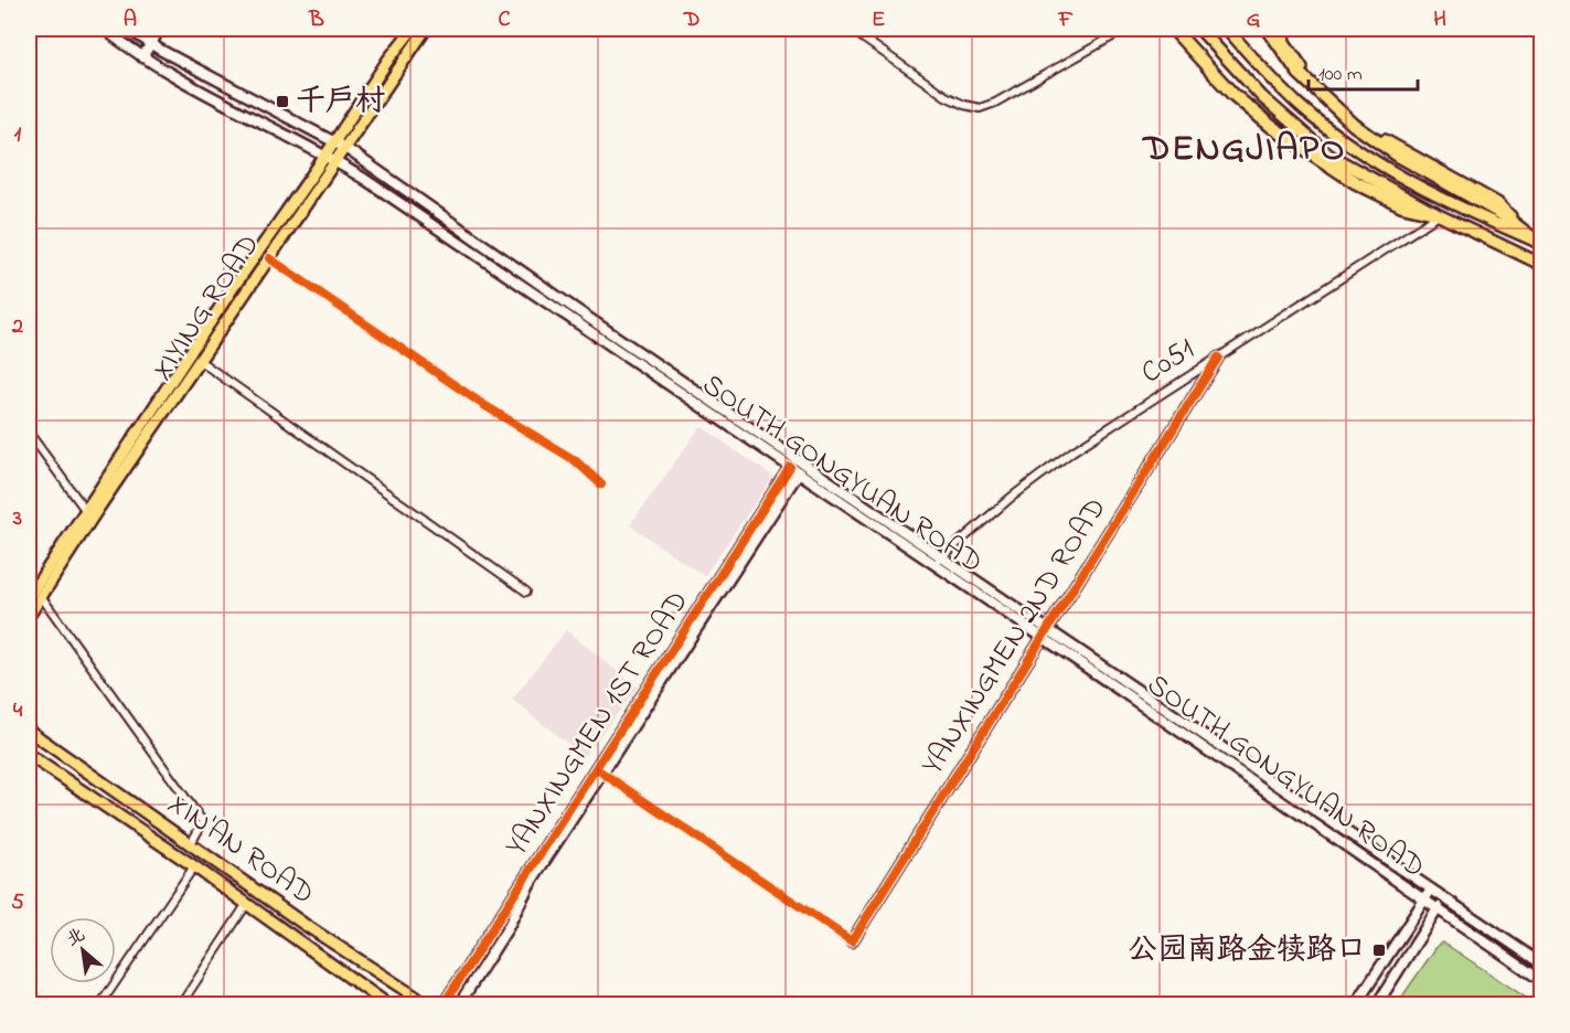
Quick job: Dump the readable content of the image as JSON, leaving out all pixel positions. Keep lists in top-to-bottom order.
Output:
{
  "streets": {
    "main road": [
      "XIYING ROAD",
      "SOUTH GONGYUAN ROAD",
      "YANXINGMEN 2ND ROAD",
      "YANXINGMEN 1ST ROAD",
      "XIN'AN ROAD"
    ],
    "street": ["C051"]
  },
  "crossings": [
    ["XIYING ROAD", "SOUTH GONGYUAN ROAD"],
    ["C051", "SOUTH GONGYUAN ROAD"],
    ["C051", "YANXINGMEN 2ND ROAD"],
    ["SOUTH GONGYUAN ROAD", "YANXINGMEN 2ND ROAD"],
    ["SOUTH GONGYUAN ROAD", "YANXINGMEN 1ST ROAD"]
  ],
  "districts": ["DENGJIAPO"],
  "places": {
    "transit": ["千户村", "公园南路金犊路口"]
  },
  "scale_bar": "100 m",
  "north": "top left",
  "grid": {
    "columns": [
      "A",
      "B",
      "C",
      "D",
      "E",
      "F",
      "G",
      "H"
    ],
    "rows": [
      "1",
      "2",
      "3",
      "4",
      "5"
    ]
  }
}
